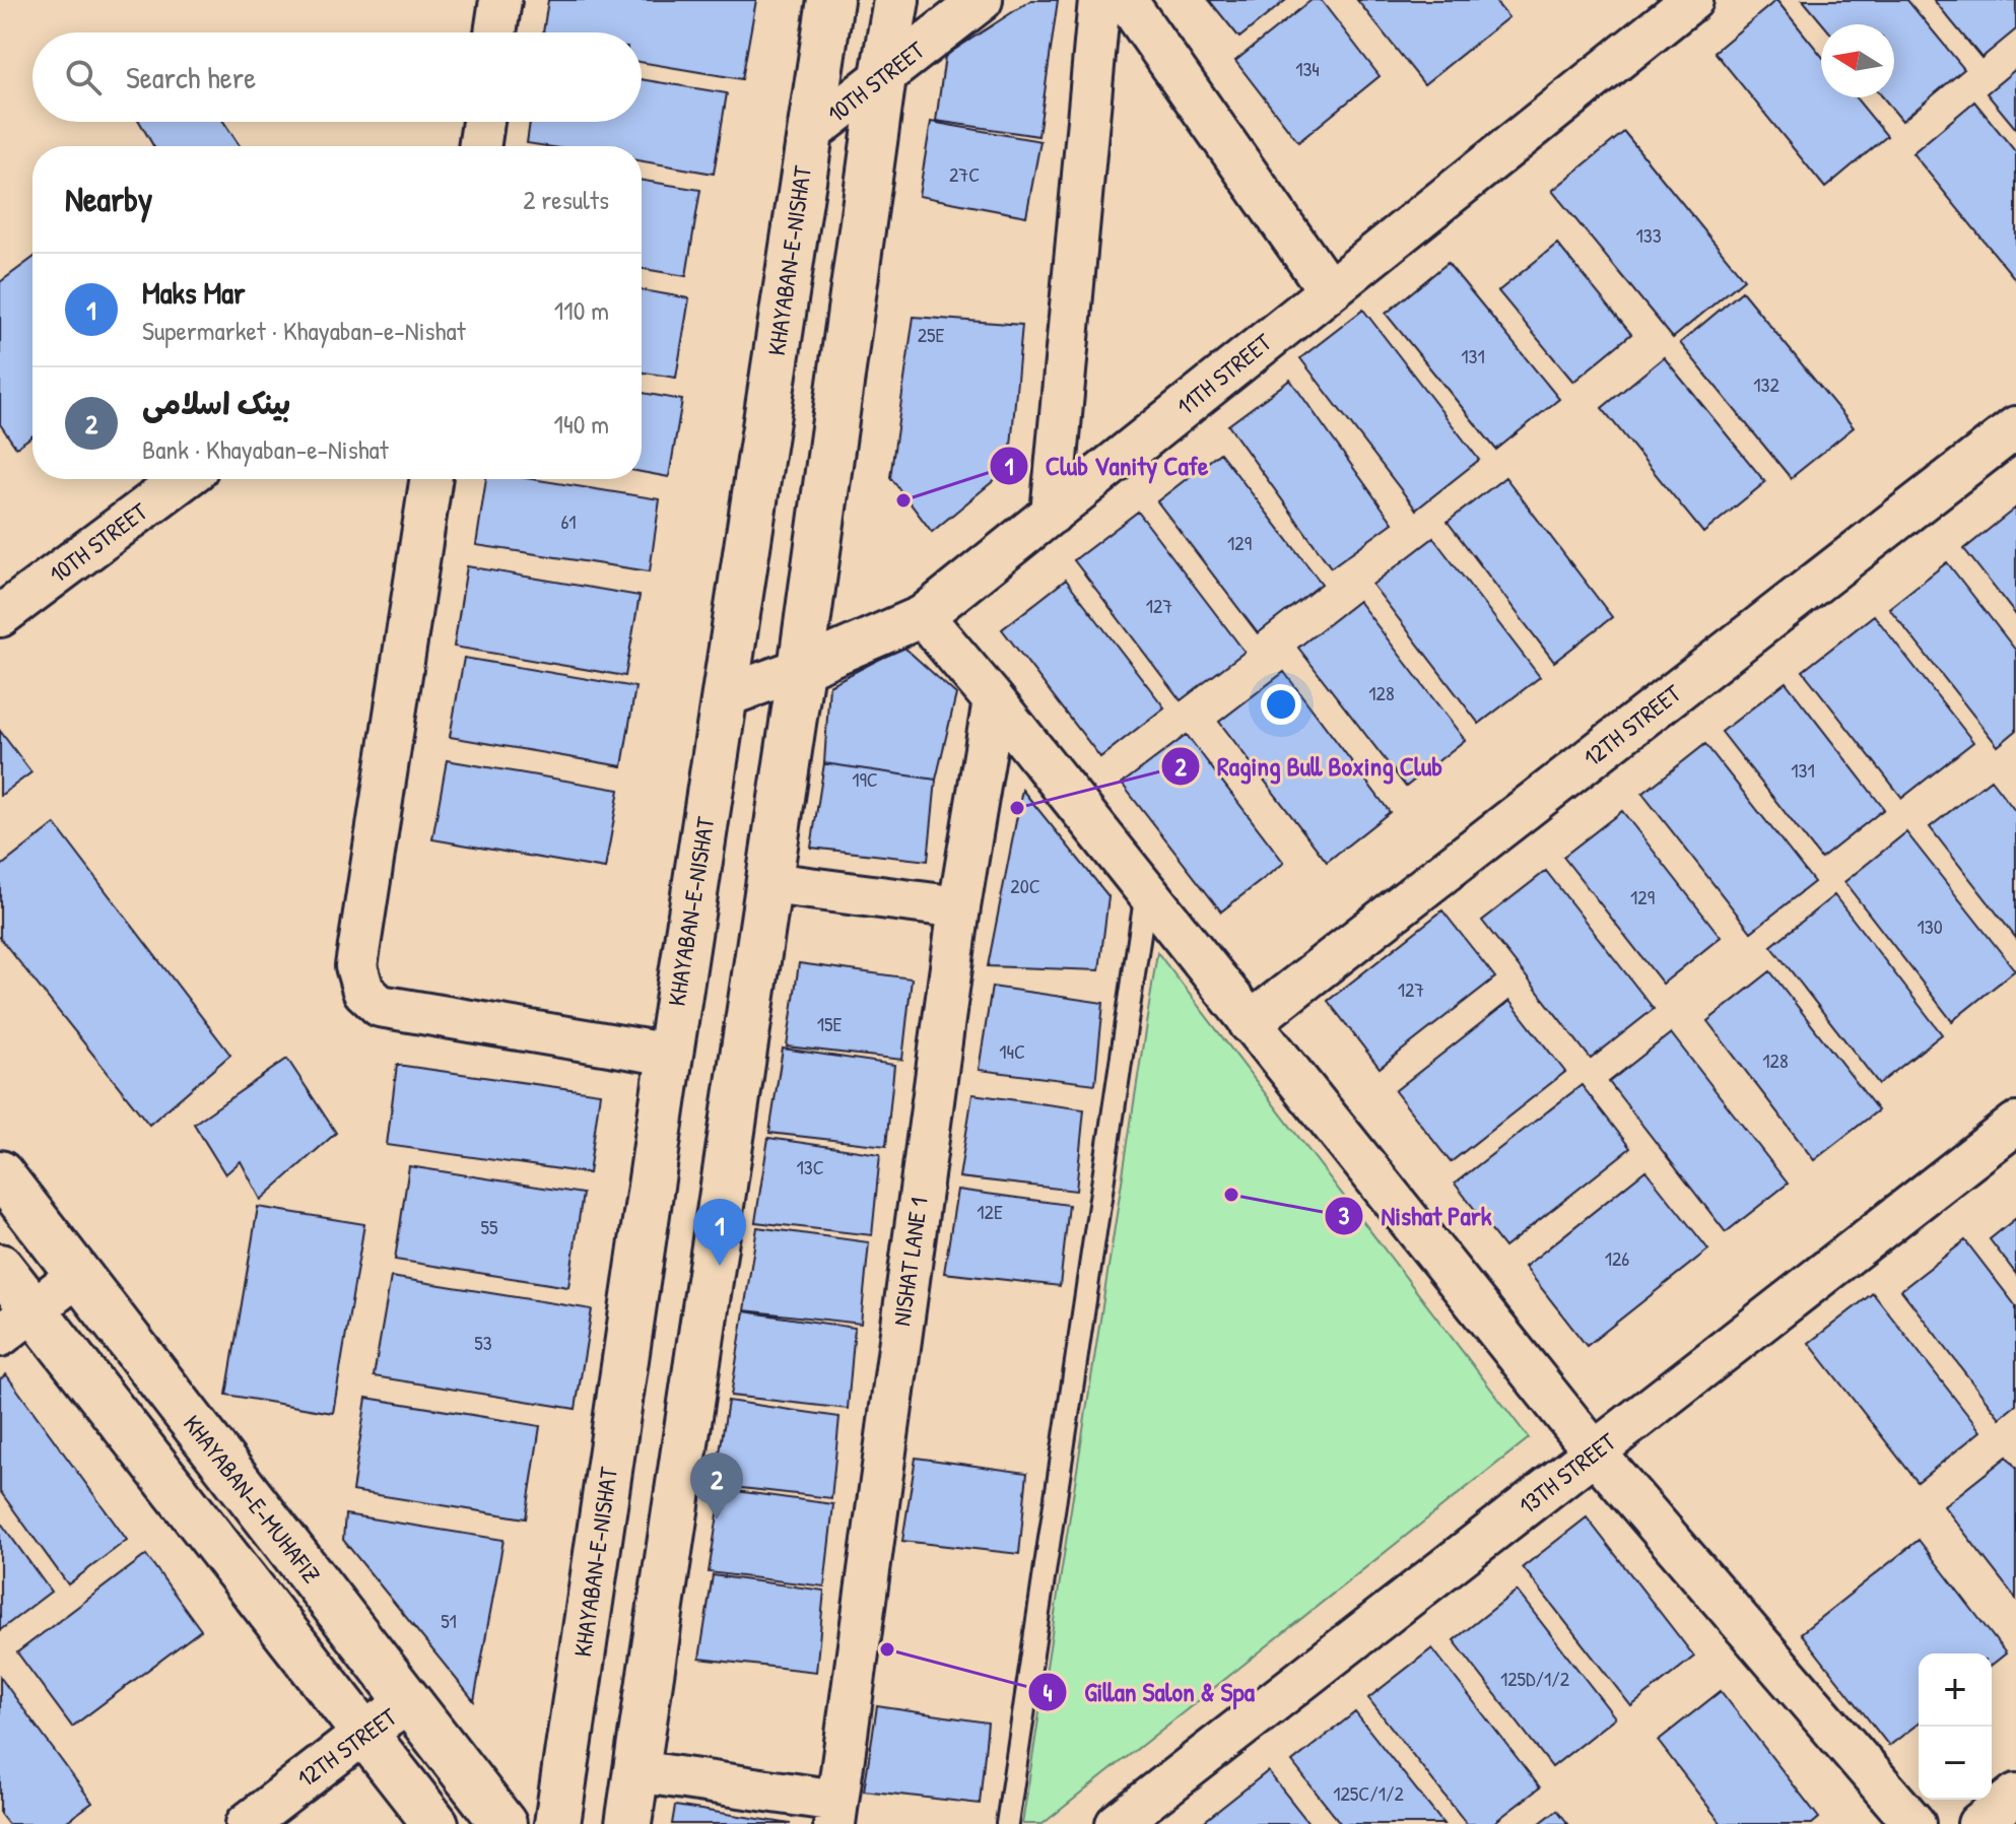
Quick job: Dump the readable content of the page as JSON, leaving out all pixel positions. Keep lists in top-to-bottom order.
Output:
{
  "streets": {
    "street": [
      "10TH STREET",
      "KHAYABAN-E-NISHAT",
      "11TH STREET",
      "12TH STREET",
      "NISHAT LANE 1",
      "13TH STREET",
      "KHAYABAN-E-MUHAFIZ"
    ]
  },
  "crossings": [
    ["10TH STREET", "KHAYABAN-E-NISHAT"],
    ["KHAYABAN-E-NISHAT", "11TH STREET"],
    ["12TH STREET", "KHAYABAN-E-MUHAFIZ"]
  ],
  "places": [
    "Club Vanity Cafe",
    "Raging Bull Boxing Club",
    "Nishat Park",
    "Gillan Salon & Spa"
  ],
  "house_numbers": [
    "134",
    "27C",
    "133",
    "25E",
    "131",
    "132",
    "61",
    "129",
    "127",
    "128",
    "131",
    "19C",
    "20C",
    "129",
    "130",
    "127",
    "15E",
    "14C",
    "128",
    "13C",
    "12E",
    "55",
    "126",
    "53",
    "51",
    "125D/1/2",
    "125C/1/2"
  ],
  "north": "left",
  "page": {
    "search": "Search here",
    "heading": ["Nearby", "2 results"],
    "list": [
      {
        "mark": "1",
        "name": "Maks Mar",
        "note": "Supermarket · Khayaban-e-Nishat",
        "value": "110 m"
      },
      {
        "mark": "2",
        "name": "بینک اسلامی",
        "note": "Bank · Khayaban-e-Nishat",
        "value": "140 m"
      }
    ],
    "pins": ["1", "2"],
    "map_buttons": ["+", "−"]
  }
}
